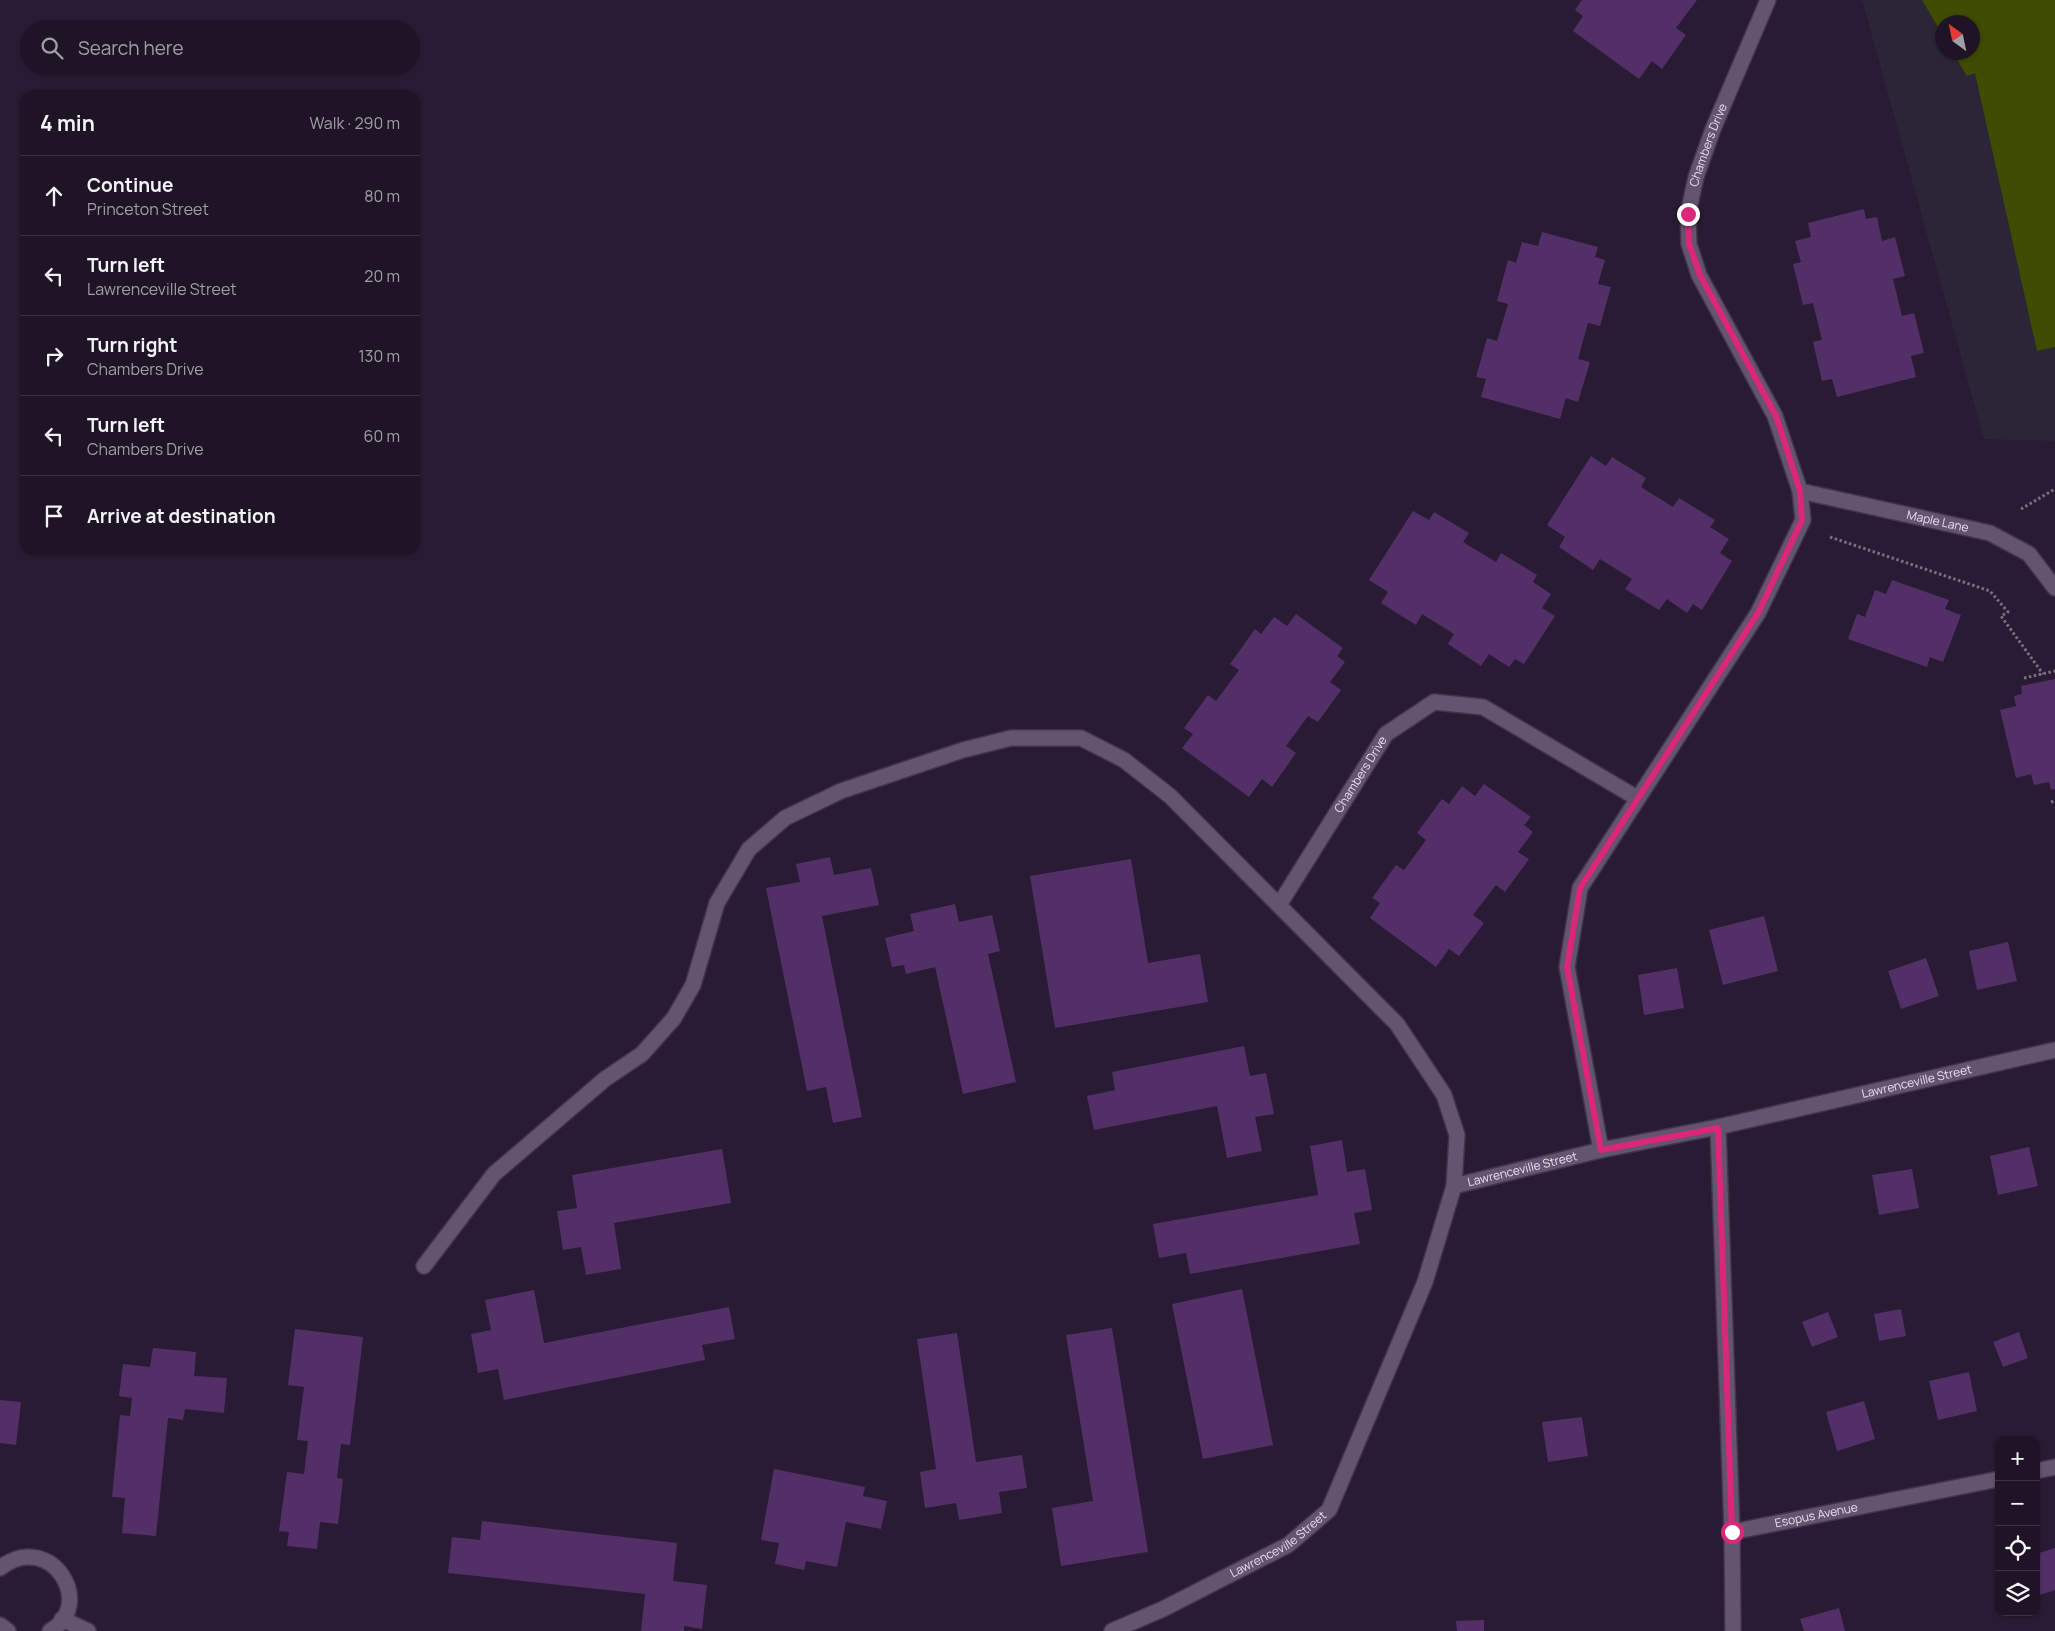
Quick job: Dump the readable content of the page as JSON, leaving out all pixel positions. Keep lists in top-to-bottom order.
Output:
{
  "streets": {
    "street": [
      "Chambers Drive",
      "Maple Lane",
      "Lawrenceville Street",
      "Esopus Avenue"
    ]
  },
  "crossings": [
    ["Chambers Drive", "Maple Lane"],
    ["Chambers Drive", "Lawrenceville Street"]
  ],
  "north": "top left",
  "page": {
    "search": "Search here",
    "heading": ["4 min", "Walk · 290 m"],
    "list": [
      ["Continue", "Princeton Street", "80 m"],
      ["Turn left", "Lawrenceville Street", "20 m"],
      ["Turn right", "Chambers Drive", "130 m"],
      ["Turn left", "Chambers Drive", "60 m"],
      "Arrive at destination"
    ],
    "map_buttons": ["+", "−"]
  }
}
